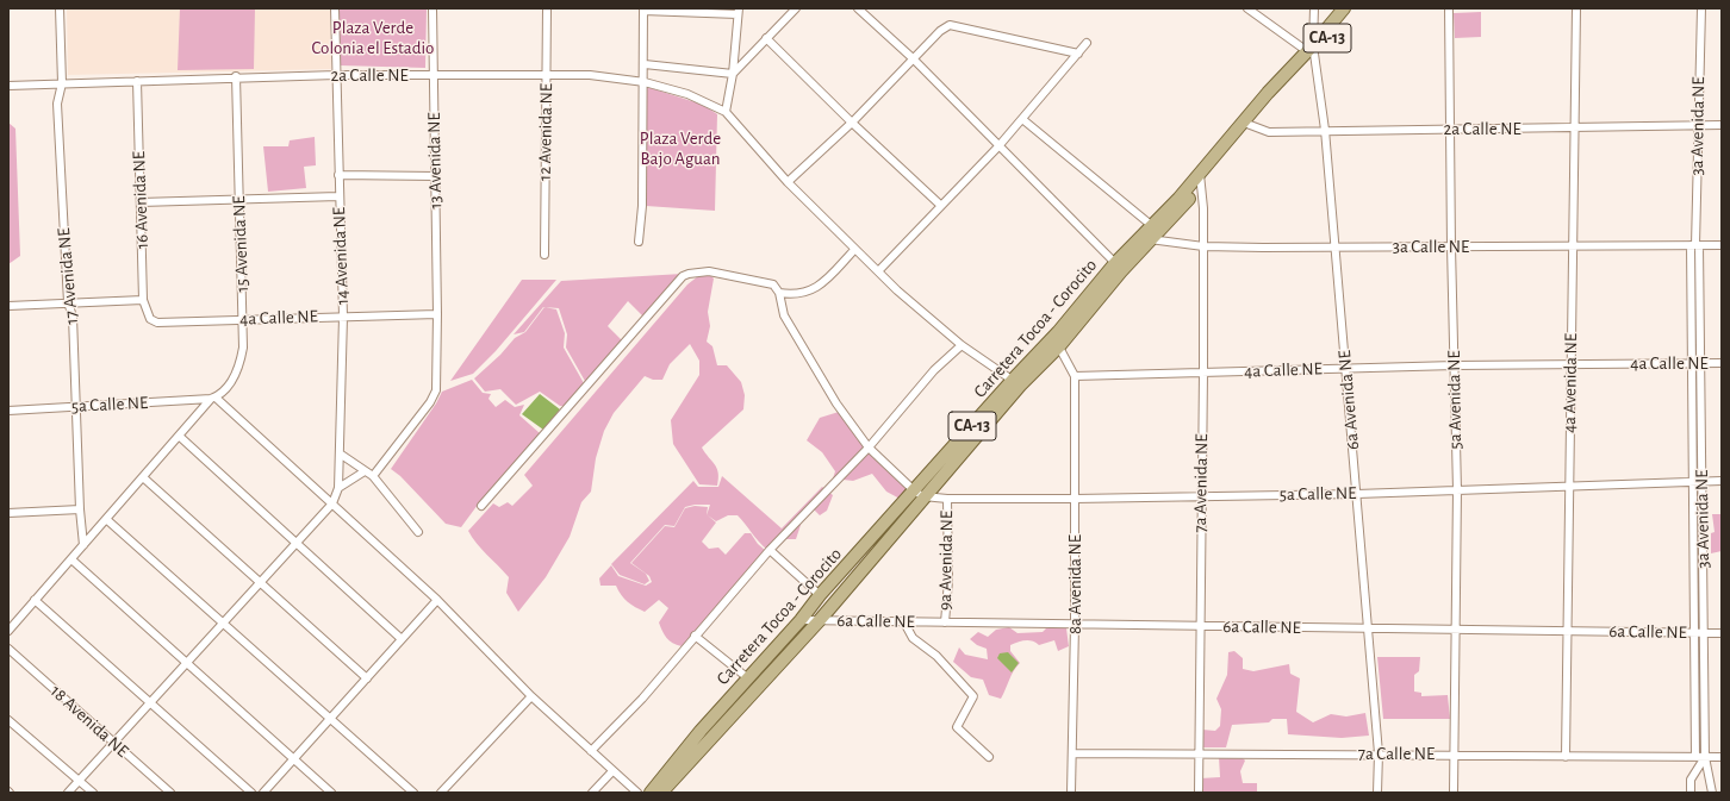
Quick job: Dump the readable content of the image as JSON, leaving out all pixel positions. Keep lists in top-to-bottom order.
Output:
{
  "streets": {
    "main road": ["CA-13", "Carretera Tocoa - Corocito"],
    "street": [
      "2a Calle NE",
      "3a Avenida NE",
      "12 Avenida NE",
      "13 Avenida NE",
      "16 Avenida NE",
      "15 Avenida NE",
      "3a Calle NE",
      "14 Avenida NE",
      "17 Avenida NE",
      "4a Calle NE",
      "4a Avenida NE",
      "6a Avenida NE",
      "5a Avenida NE",
      "5a Calle NE",
      "7a Avenida NE",
      "9a Avenida NE",
      "8a Avenida NE",
      "6a Calle NE",
      "18 Avenida NE",
      "7a Calle NE"
    ]
  },
  "crossings": [
    ["CA-13", "Carretera Tocoa - Corocito"],
    ["CA-13", "6a Avenida NE"],
    ["2a Calle NE", "3a Avenida NE"],
    ["2a Calle NE", "12 Avenida NE"],
    ["2a Calle NE", "13 Avenida NE"],
    ["2a Calle NE", "16 Avenida NE"],
    ["2a Calle NE", "15 Avenida NE"],
    ["2a Calle NE", "14 Avenida NE"],
    ["2a Calle NE", "17 Avenida NE"],
    ["2a Calle NE", "Carretera Tocoa - Corocito"],
    ["2a Calle NE", "4a Avenida NE"],
    ["2a Calle NE", "6a Avenida NE"],
    ["2a Calle NE", "5a Avenida NE"],
    ["3a Avenida NE", "3a Calle NE"],
    ["3a Avenida NE", "4a Calle NE"],
    ["3a Avenida NE", "5a Calle NE"],
    ["3a Avenida NE", "6a Calle NE"],
    ["3a Avenida NE", "7a Calle NE"],
    ["13 Avenida NE", "4a Calle NE"],
    ["16 Avenida NE", "4a Calle NE"],
    ["15 Avenida NE", "17 Avenida NE"],
    ["15 Avenida NE", "4a Calle NE"],
    ["15 Avenida NE", "5a Calle NE"],
    ["3a Calle NE", "Carretera Tocoa - Corocito"],
    ["3a Calle NE", "4a Avenida NE"],
    ["3a Calle NE", "6a Avenida NE"],
    ["3a Calle NE", "5a Avenida NE"],
    ["3a Calle NE", "7a Avenida NE"],
    ["14 Avenida NE", "4a Calle NE"],
    ["17 Avenida NE", "5a Calle NE"],
    ["4a Calle NE", "4a Avenida NE"],
    ["4a Calle NE", "6a Avenida NE"],
    ["4a Calle NE", "5a Avenida NE"],
    ["4a Calle NE", "7a Avenida NE"],
    ["4a Calle NE", "8a Avenida NE"],
    ["Carretera Tocoa - Corocito", "6a Avenida NE"],
    ["Carretera Tocoa - Corocito", "5a Calle NE"],
    ["Carretera Tocoa - Corocito", "7a Avenida NE"],
    ["Carretera Tocoa - Corocito", "6a Calle NE"],
    ["4a Avenida NE", "5a Calle NE"],
    ["4a Avenida NE", "6a Calle NE"],
    ["4a Avenida NE", "7a Calle NE"],
    ["6a Avenida NE", "5a Calle NE"],
    ["6a Avenida NE", "6a Calle NE"],
    ["6a Avenida NE", "7a Calle NE"],
    ["5a Avenida NE", "5a Calle NE"],
    ["5a Avenida NE", "6a Calle NE"],
    ["5a Avenida NE", "7a Calle NE"],
    ["5a Calle NE", "7a Avenida NE"],
    ["5a Calle NE", "9a Avenida NE"],
    ["5a Calle NE", "8a Avenida NE"],
    ["7a Avenida NE", "6a Calle NE"],
    ["7a Avenida NE", "7a Calle NE"],
    ["9a Avenida NE", "6a Calle NE"],
    ["8a Avenida NE", "6a Calle NE"],
    ["8a Avenida NE", "7a Calle NE"]
  ],
  "parks": ["Plaza Verde Colonia el Estadio", "Plaza Verde Bajo Aguan"]
}
